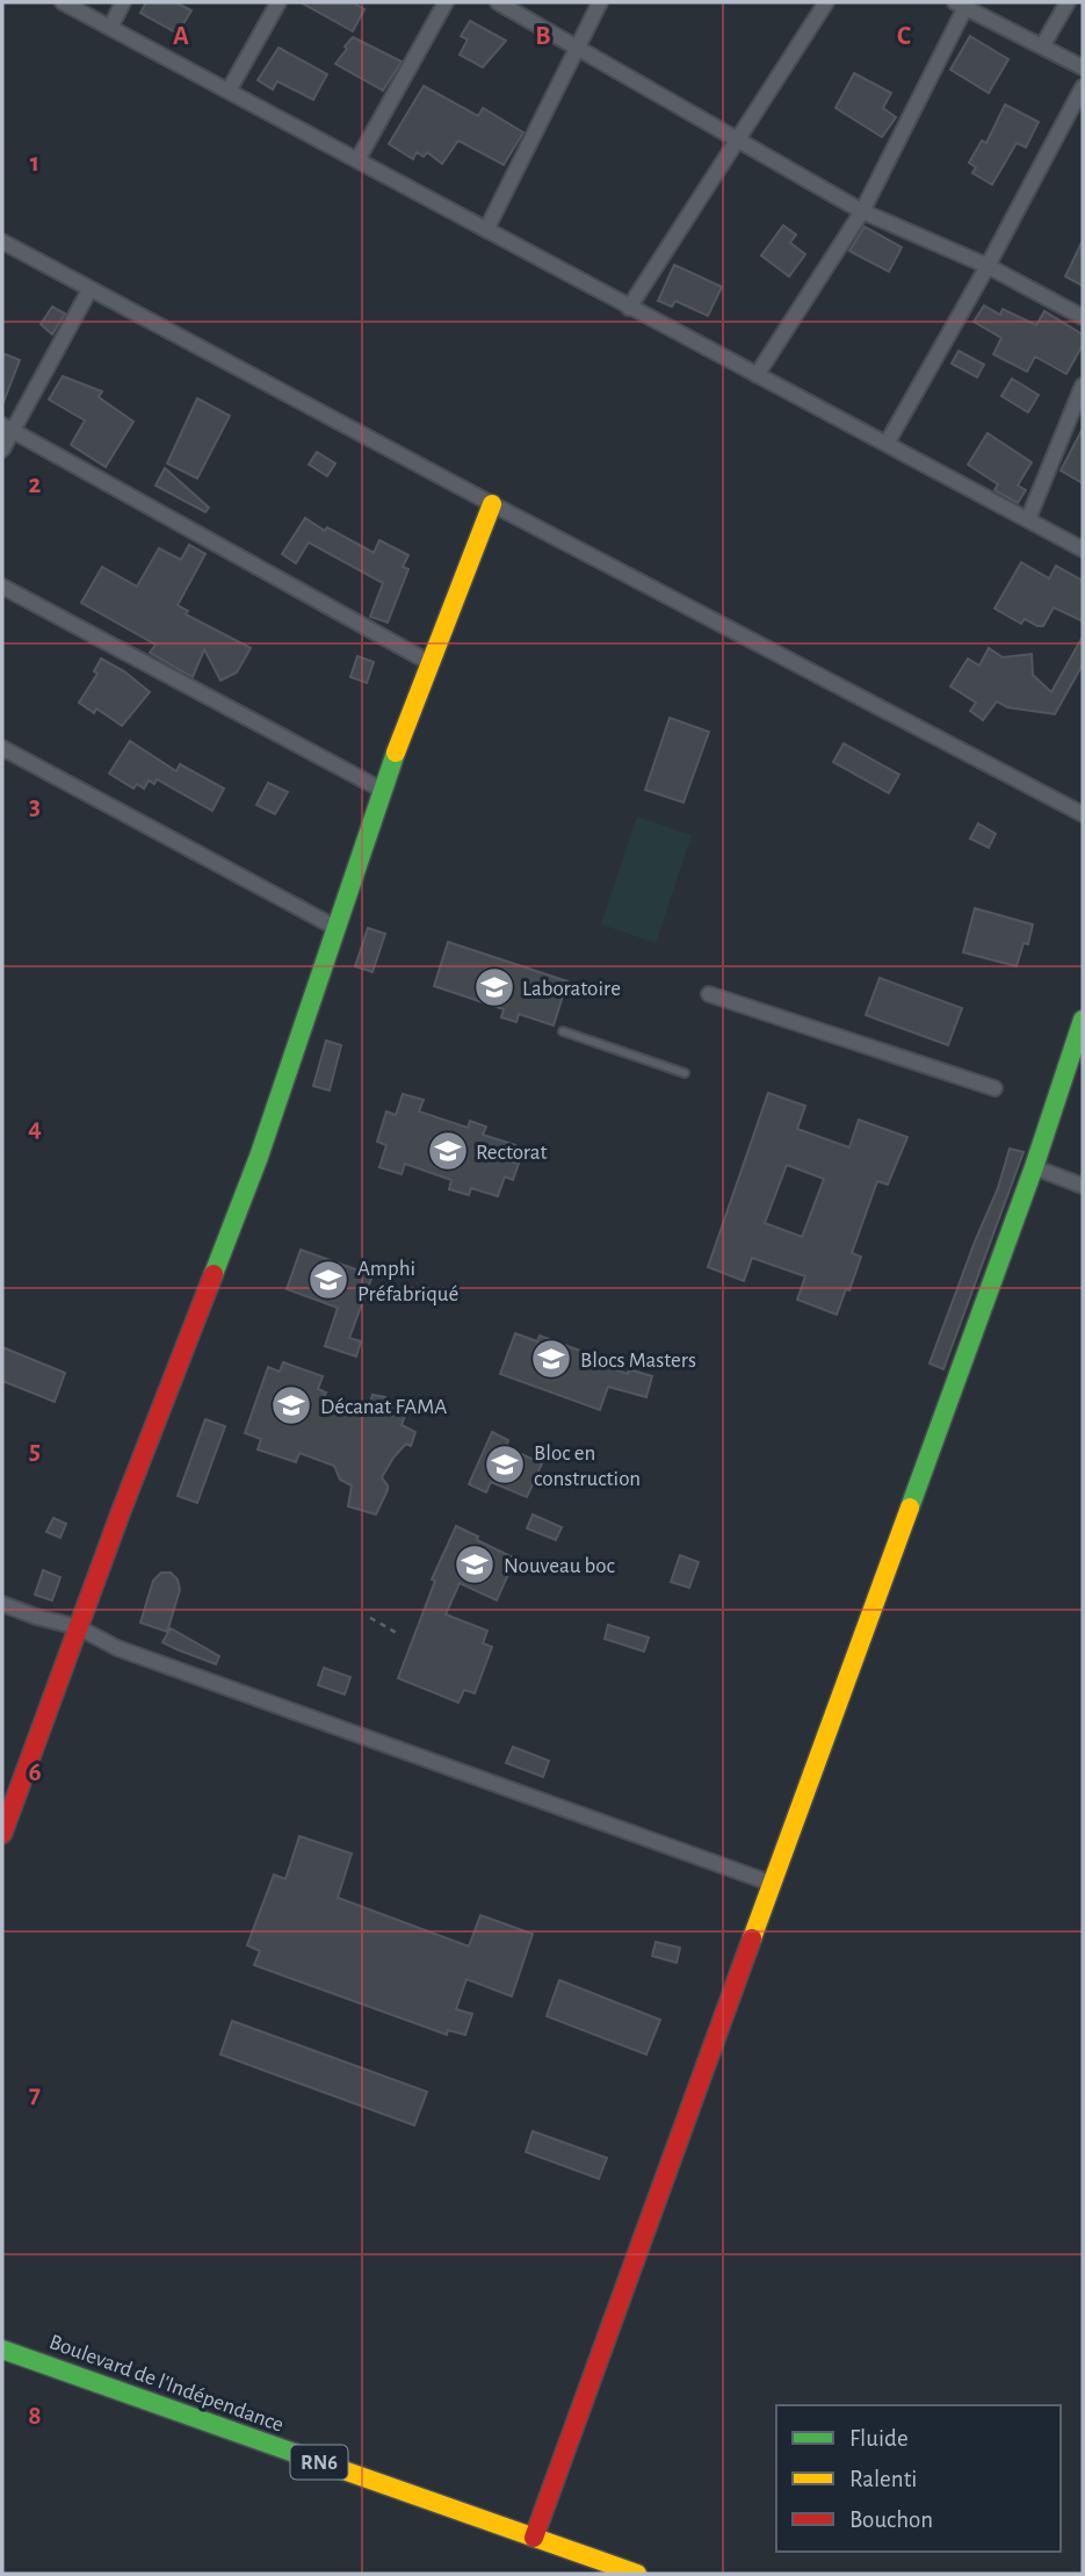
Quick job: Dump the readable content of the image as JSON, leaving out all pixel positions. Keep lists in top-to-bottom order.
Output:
{
  "streets": {
    "main road": ["Boulevard de l'Indépendance", "RN6"]
  },
  "places": {
    "school or university": [
      "Laboratoire",
      "Rectorat",
      "Amphi Préfabriqué",
      "Blocs Masters",
      "Décanat FAMA",
      "Bloc en construction",
      "Nouveau boc"
    ]
  },
  "legend": ["Fluide", "Ralenti", "Bouchon"],
  "grid": {
    "columns": ["A", "B", "C"],
    "rows": [
      "1",
      "2",
      "3",
      "4",
      "5",
      "6",
      "7",
      "8"
    ]
  }
}
